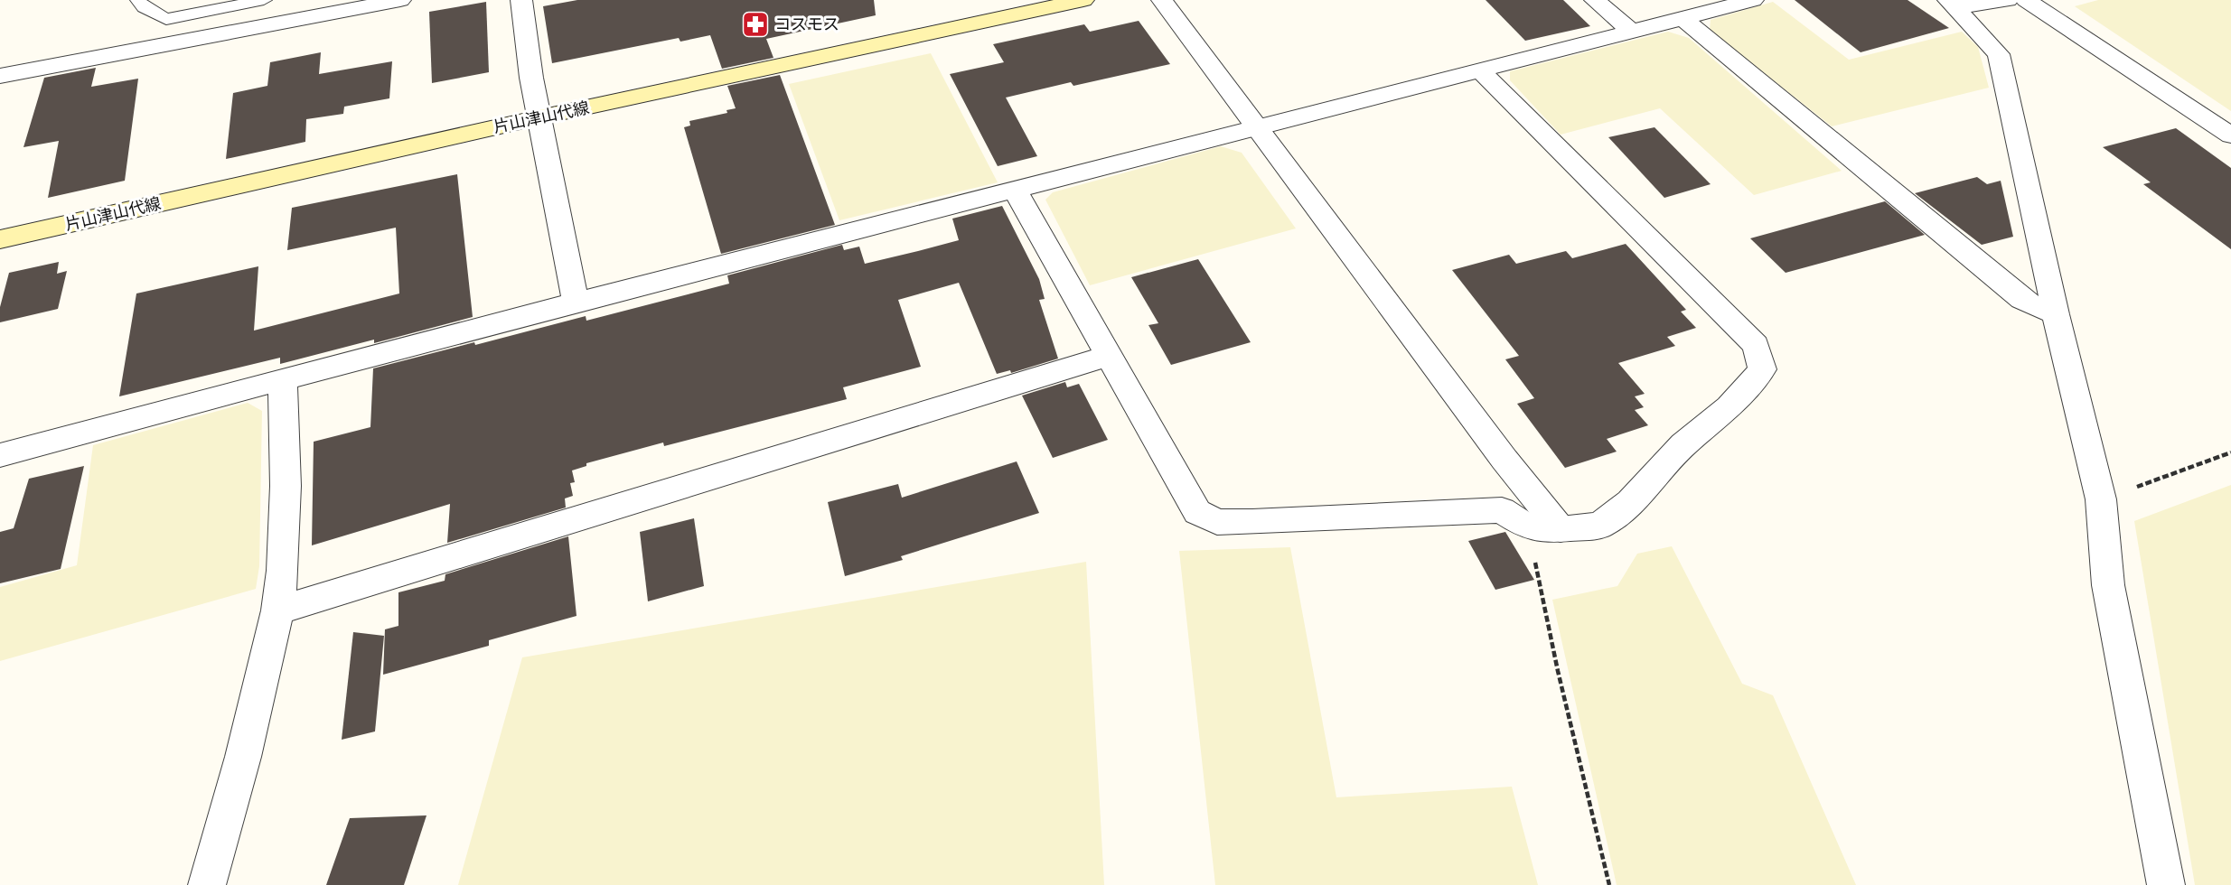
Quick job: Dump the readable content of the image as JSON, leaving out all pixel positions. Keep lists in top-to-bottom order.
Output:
{
  "streets": {
    "main road": ["片山津山代線"]
  },
  "places": {
    "pharmacy": ["コスモス"]
  }
}
